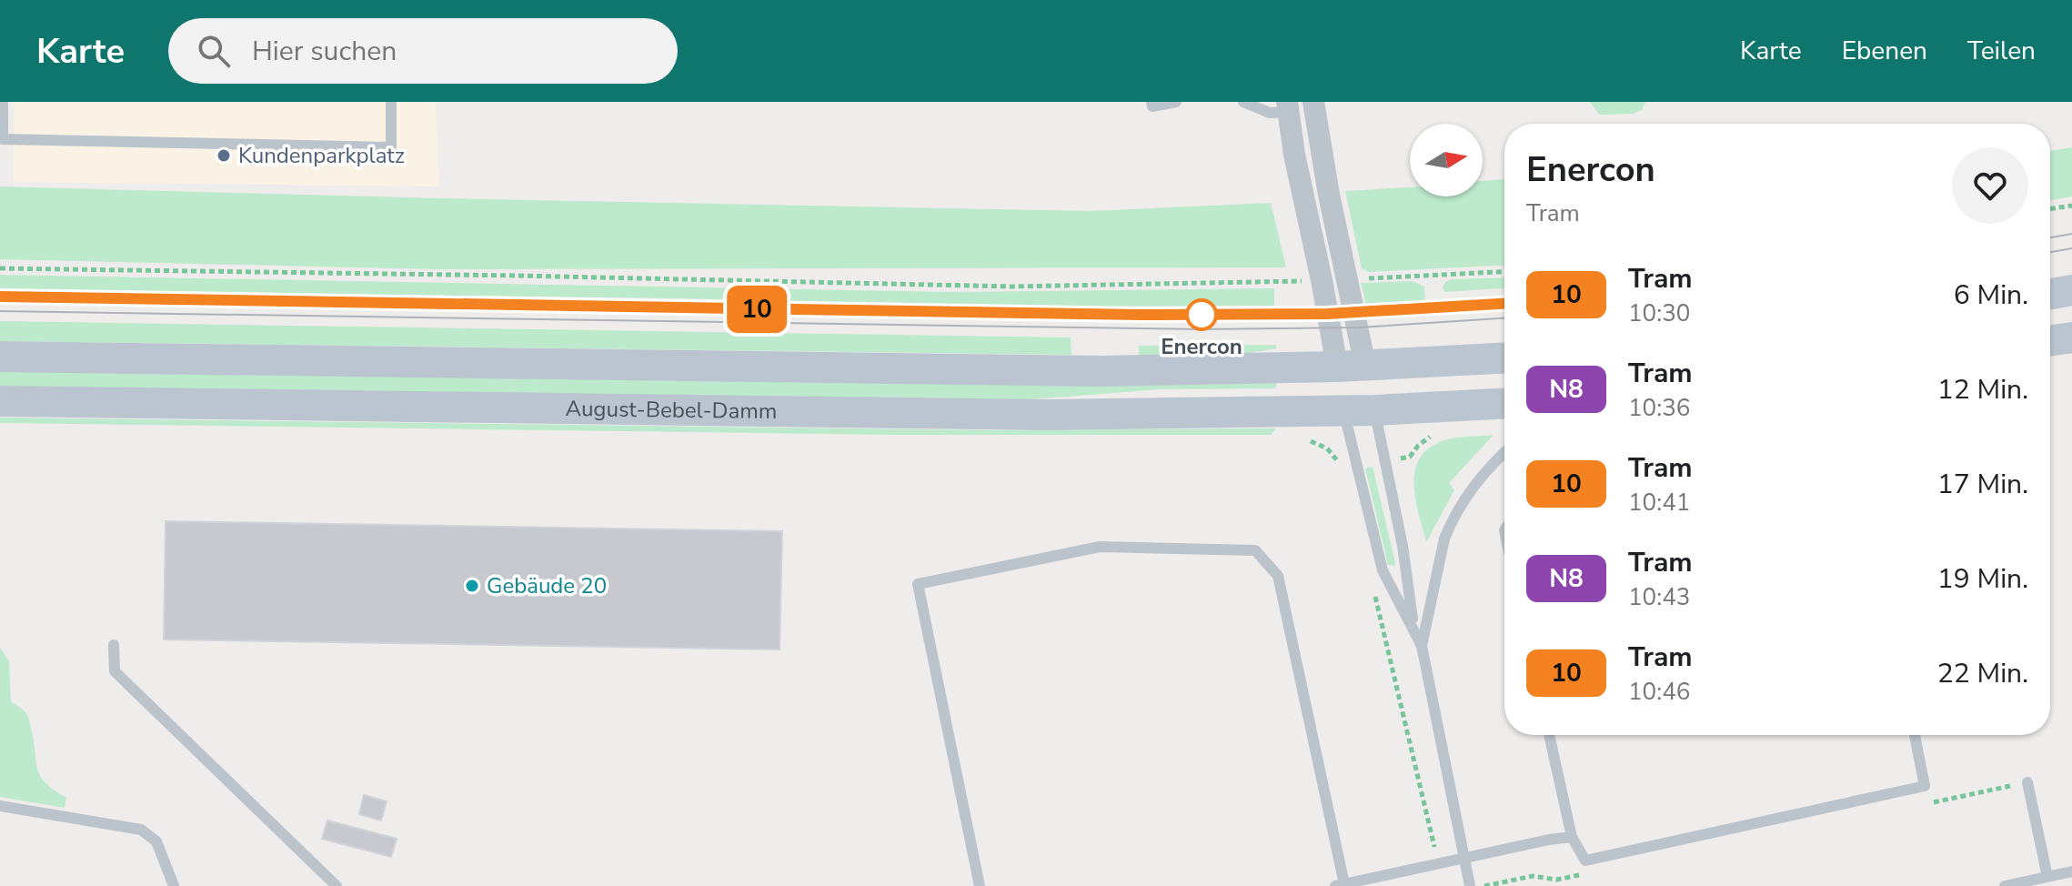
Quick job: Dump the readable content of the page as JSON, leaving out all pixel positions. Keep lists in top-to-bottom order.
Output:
{
  "streets": {
    "main road": ["August-Bebel-Damm"]
  },
  "places": ["Kundenparkplatz", "Enercon", "Gebäude 20"],
  "lines": ["tram line 10"],
  "north": "right",
  "page": {
    "header": "Karte",
    "search": "Hier suchen",
    "nav": ["Karte", "Ebenen", "Teilen"],
    "on_map": "10",
    "heading": ["Enercon", "Tram"],
    "list": [
      {
        "mark": "10",
        "name": "Tram",
        "note": "10:30",
        "value": "6 Min."
      },
      {
        "mark": "N8",
        "name": "Tram",
        "note": "10:36",
        "value": "12 Min."
      },
      {
        "mark": "10",
        "name": "Tram",
        "note": "10:41",
        "value": "17 Min."
      },
      {
        "mark": "N8",
        "name": "Tram",
        "note": "10:43",
        "value": "19 Min."
      },
      {
        "mark": "10",
        "name": "Tram",
        "note": "10:46",
        "value": "22 Min."
      }
    ]
  }
}
